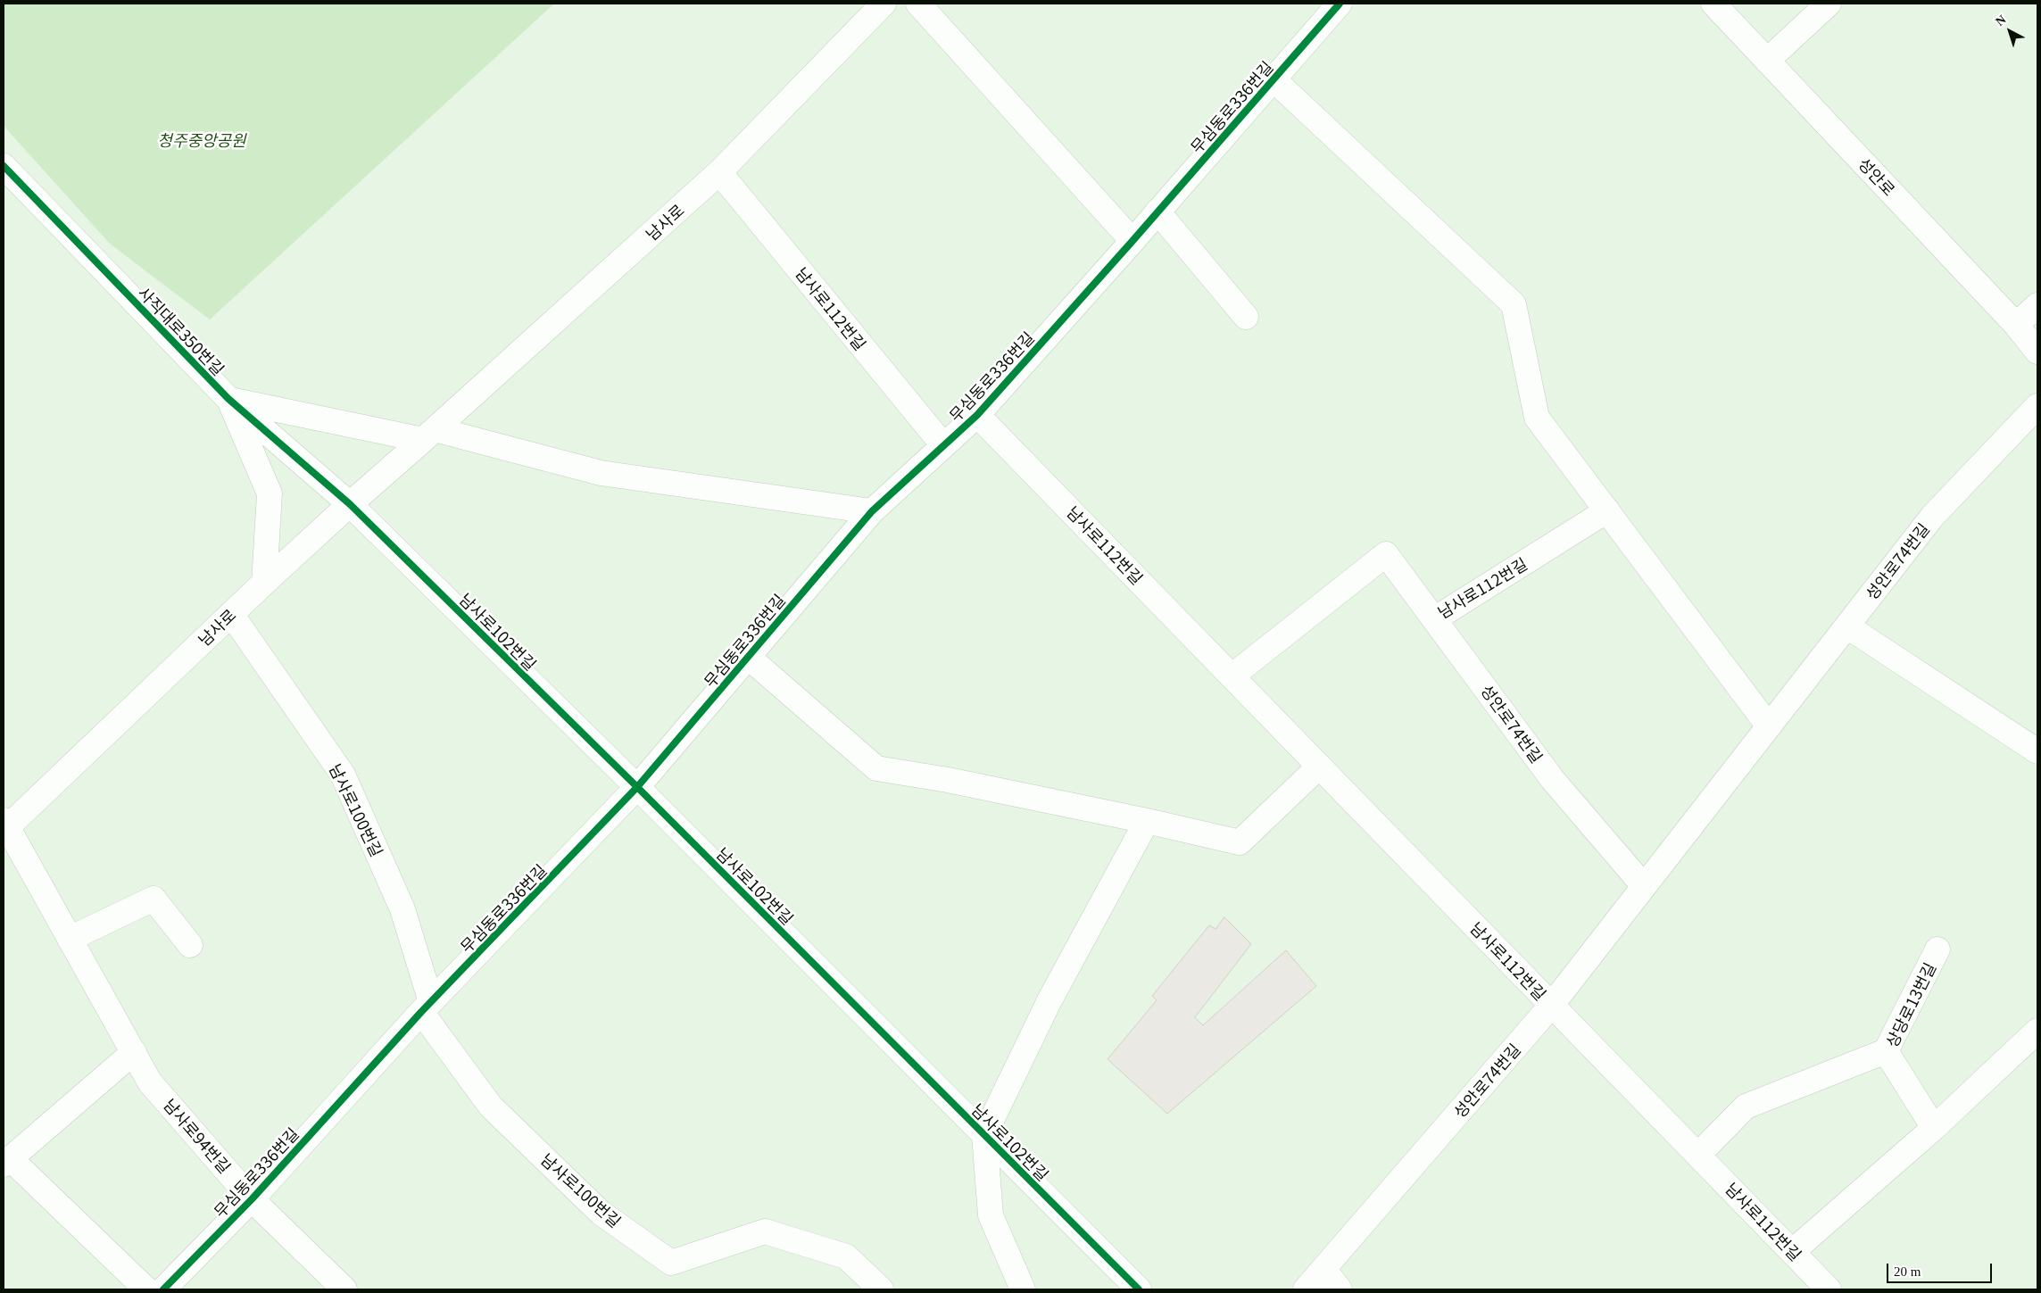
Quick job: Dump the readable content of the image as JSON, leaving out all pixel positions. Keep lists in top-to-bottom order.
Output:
{
  "streets": {
    "street": [
      "무심동로336번길",
      "성안로",
      "남사로",
      "남사로112번길",
      "사직대로350번길",
      "성안로74번길",
      "남사로102번길",
      "남사로100번길",
      "상당로13번길",
      "남사로94번길"
    ]
  },
  "crossings": [
    ["무심동로336번길", "남사로112번길"],
    ["무심동로336번길", "남사로102번길"],
    ["무심동로336번길", "남사로100번길"],
    ["무심동로336번길", "남사로94번길"],
    ["남사로", "남사로112번길"],
    ["남사로", "사직대로350번길"],
    ["남사로", "남사로102번길"],
    ["남사로", "남사로100번길"],
    ["남사로", "남사로94번길"],
    ["남사로112번길", "성안로74번길"],
    ["사직대로350번길", "남사로102번길"]
  ],
  "parks": ["청주중앙공원"],
  "scale_bar": "20 m",
  "north": "top left"
}
